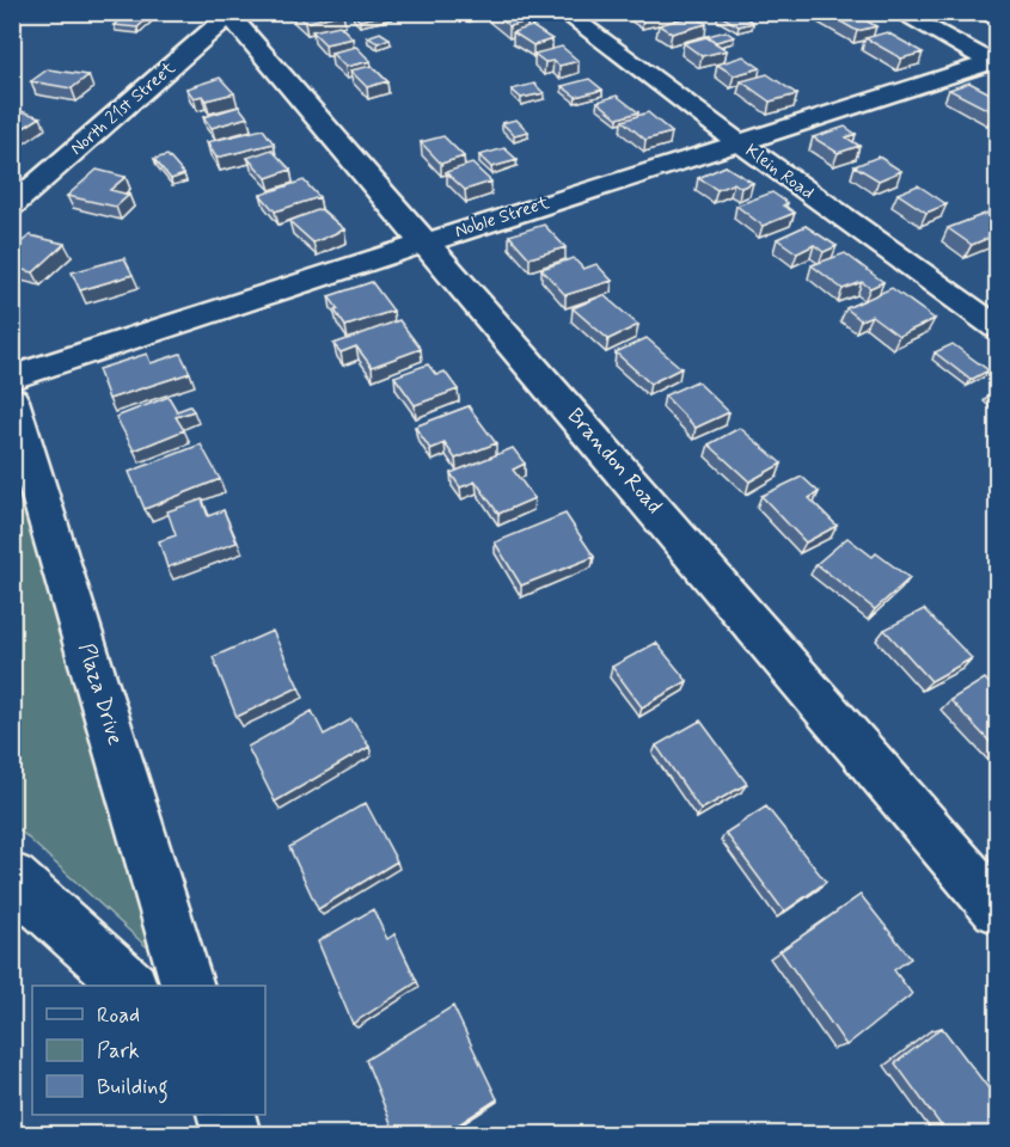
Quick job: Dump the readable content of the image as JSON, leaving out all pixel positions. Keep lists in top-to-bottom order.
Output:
{
  "streets": {
    "street": [
      "North 21st Street",
      "Klein Road",
      "Noble Street",
      "Brandon Road",
      "Plaza Drive"
    ]
  },
  "crossings": [
    ["North 21st Street", "Brandon Road"],
    ["Klein Road", "Noble Street"],
    ["Noble Street", "Brandon Road"]
  ],
  "legend": ["Road", "Park", "Building"]
}
